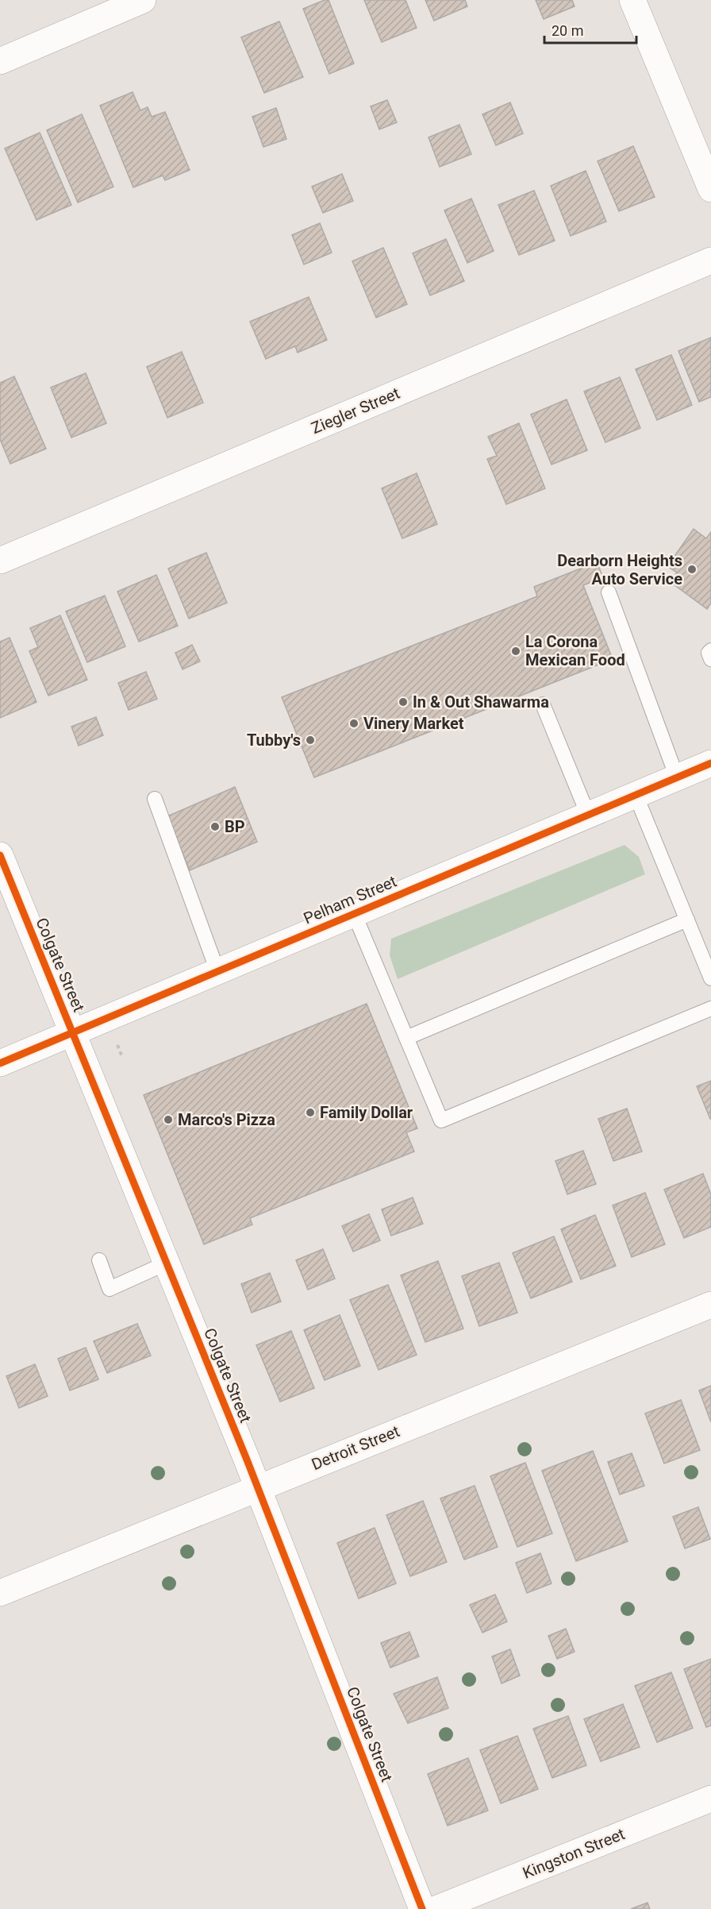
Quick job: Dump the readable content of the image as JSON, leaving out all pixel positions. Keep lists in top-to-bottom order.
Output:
{
  "streets": {
    "street": [
      "Ziegler Street",
      "Pelham Street",
      "Colgate Street",
      "Detroit Street",
      "Kingston Street"
    ]
  },
  "crossings": [
    ["Pelham Street", "Colgate Street"],
    ["Colgate Street", "Detroit Street"]
  ],
  "places": [
    "Dearborn Heights Auto Service",
    "La Corona Mexican Food",
    "In & Out Shawarma",
    "Vinery Market",
    "Tubby's",
    "BP",
    "Family Dollar",
    "Marco's Pizza"
  ],
  "scale_bar": "20 m"
}
